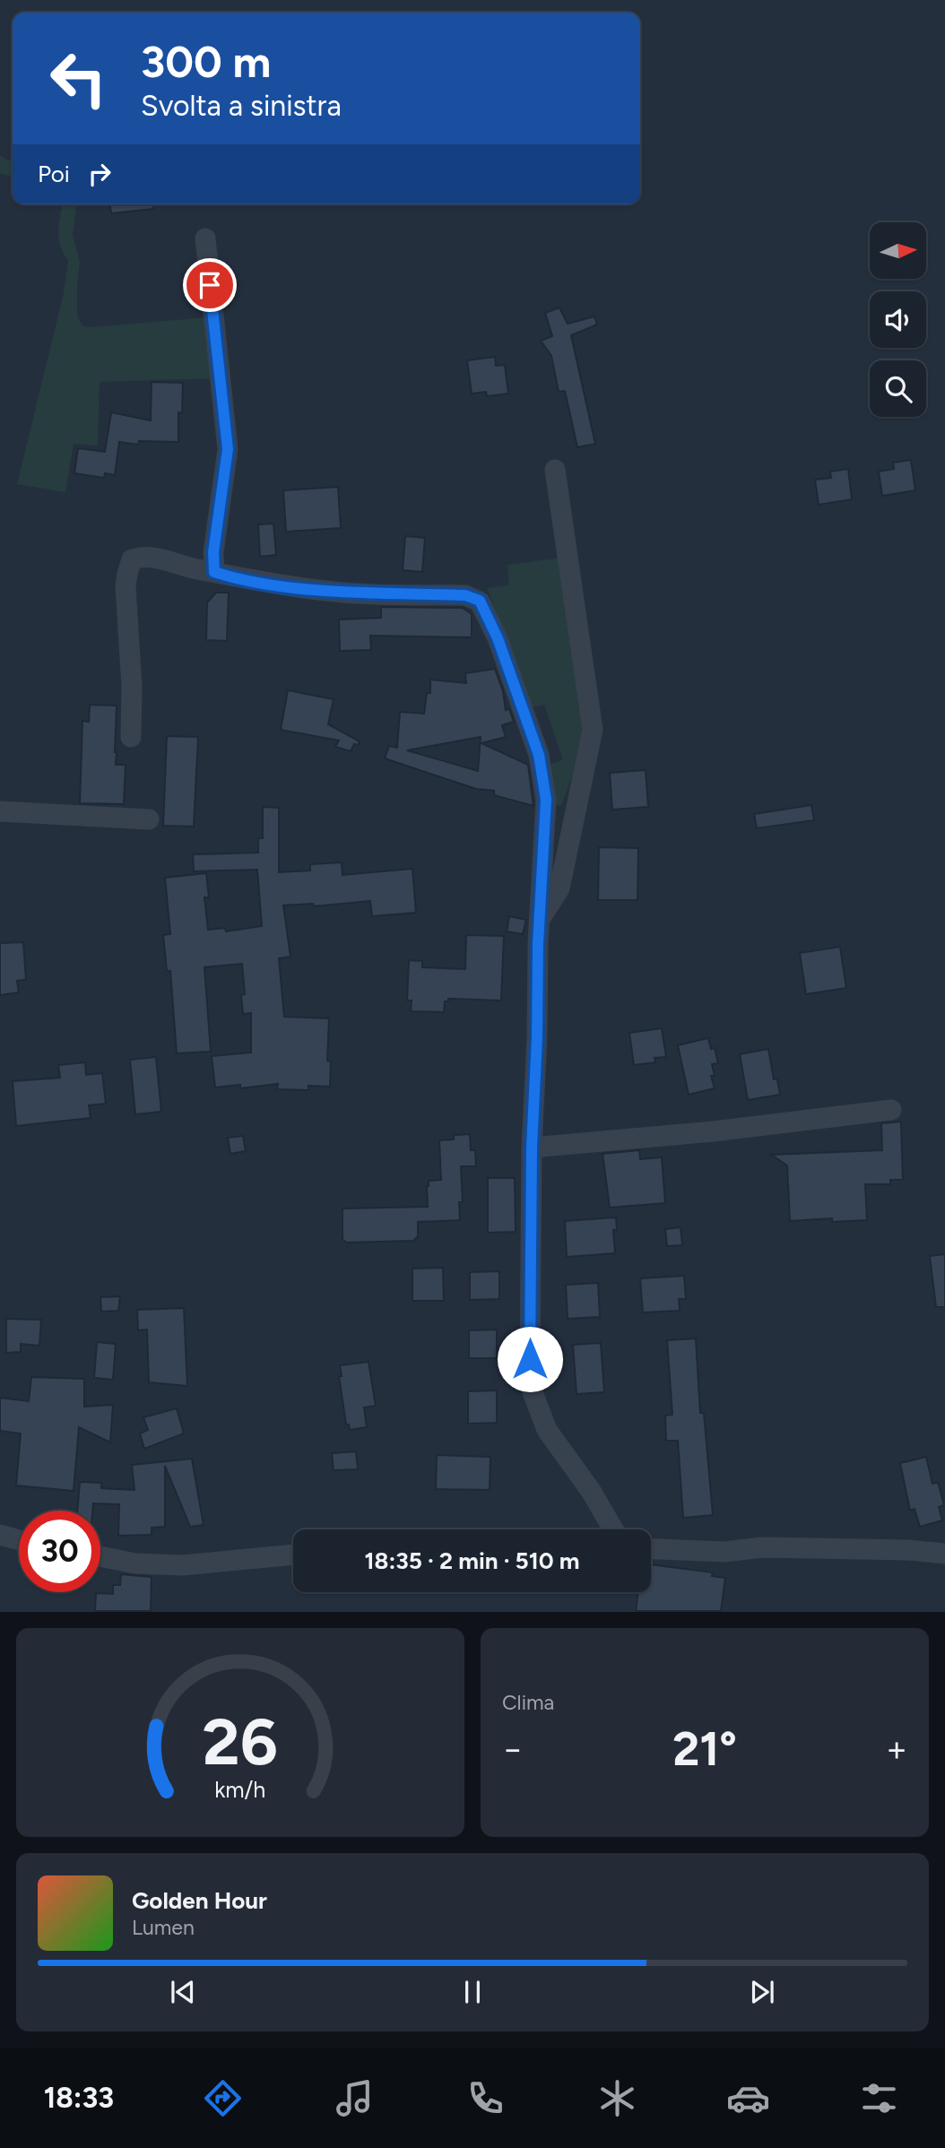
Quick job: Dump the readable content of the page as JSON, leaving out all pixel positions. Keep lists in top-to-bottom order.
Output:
{
  "north": "right",
  "page": {
    "turn": ["300 m", "Svolta a sinistra"],
    "then": "Poi",
    "limit": "30",
    "trip": "18:35 · 2 min · 510 m",
    "tile": "Clima",
    "heat": ["−", "21°", "+"],
    "song": ["Golden Hour", "Lumen"],
    "tabs": "18:33",
    "gauge": ["26", "km/h"]
  }
}
